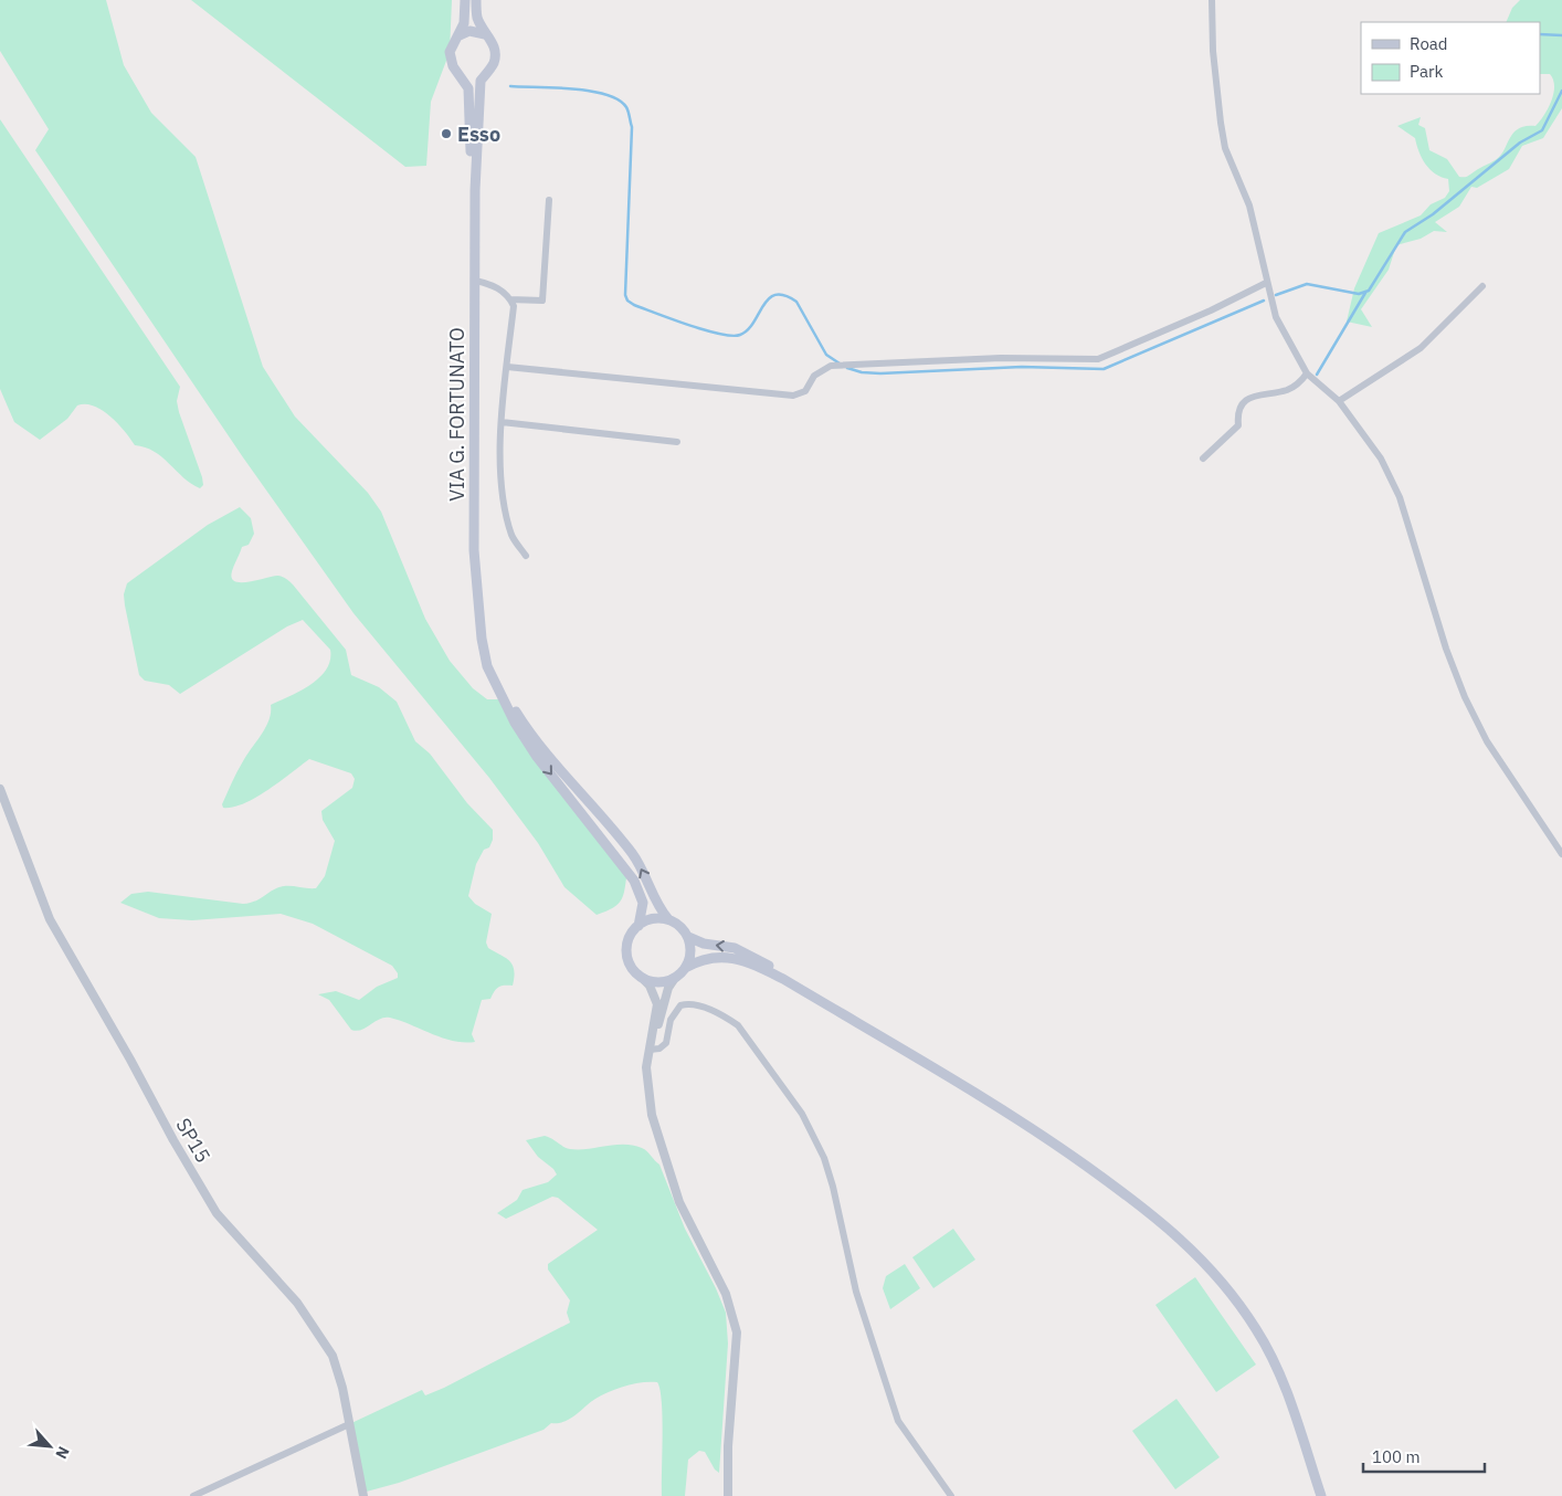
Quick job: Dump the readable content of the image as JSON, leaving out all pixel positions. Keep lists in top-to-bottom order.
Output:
{
  "streets": {
    "main road": ["VIA G. FORTUNATO"],
    "street": ["SP15"]
  },
  "places": ["Esso"],
  "legend": ["Road", "Park"],
  "scale_bar": "100 m",
  "north": "bottom right"
}
